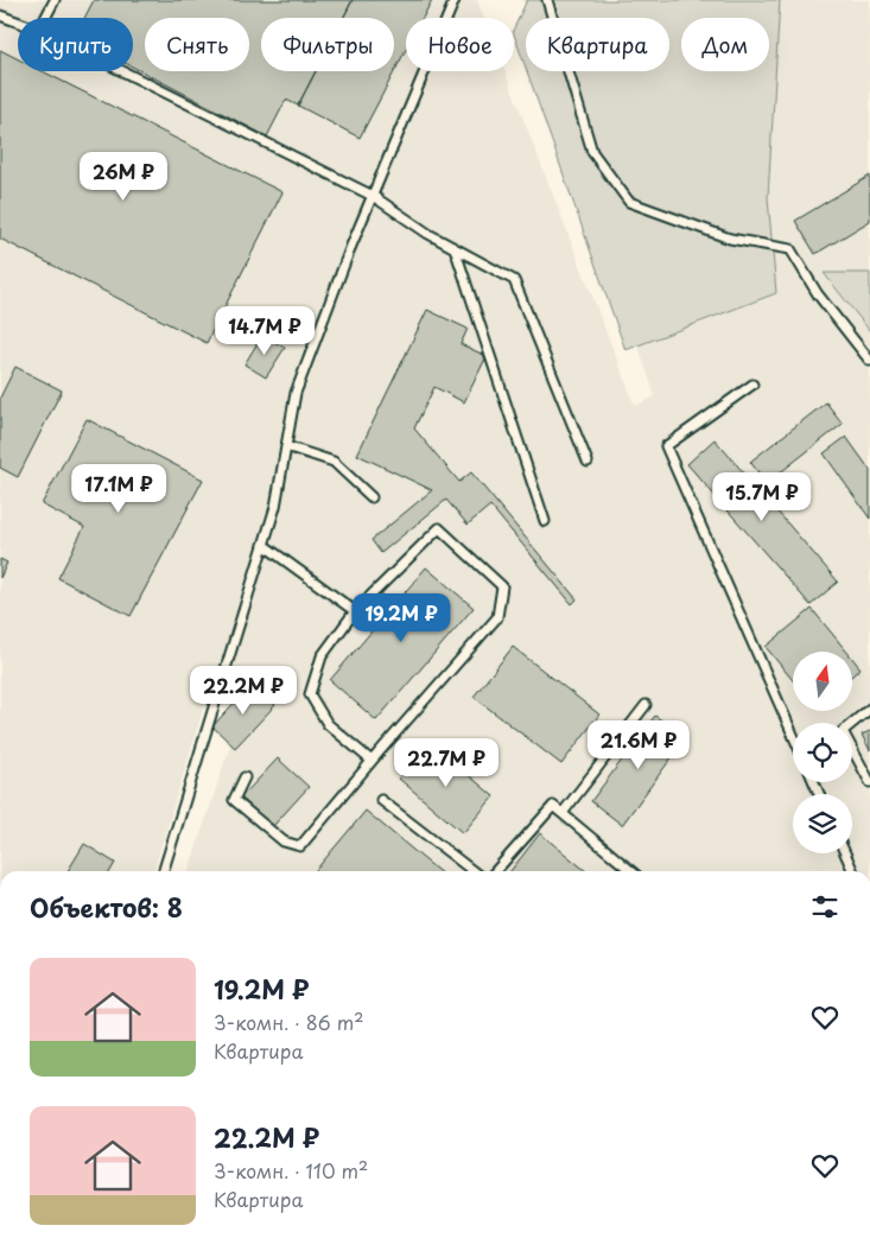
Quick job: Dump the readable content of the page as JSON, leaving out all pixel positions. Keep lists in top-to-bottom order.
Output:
{
  "north": "top",
  "page": {
    "chip": [
      "Купить",
      "Снять",
      "Фильтры",
      "Новое",
      "Квартира",
      "Дом"
    ],
    "price": [
      "26M ₽",
      "14.7M ₽",
      "17.1M ₽",
      "15.7M ₽",
      "19.2M ₽",
      "22.2M ₽",
      "21.6M ₽",
      "22.7M ₽"
    ],
    "heading": "Объектов: 8",
    "list": [
      {
        "name": "19.2M ₽",
        "note": "3-комн. · 86 m² · Квартира"
      },
      {
        "name": "22.2M ₽",
        "note": "3-комн. · 110 m² · Квартира"
      }
    ]
  }
}
